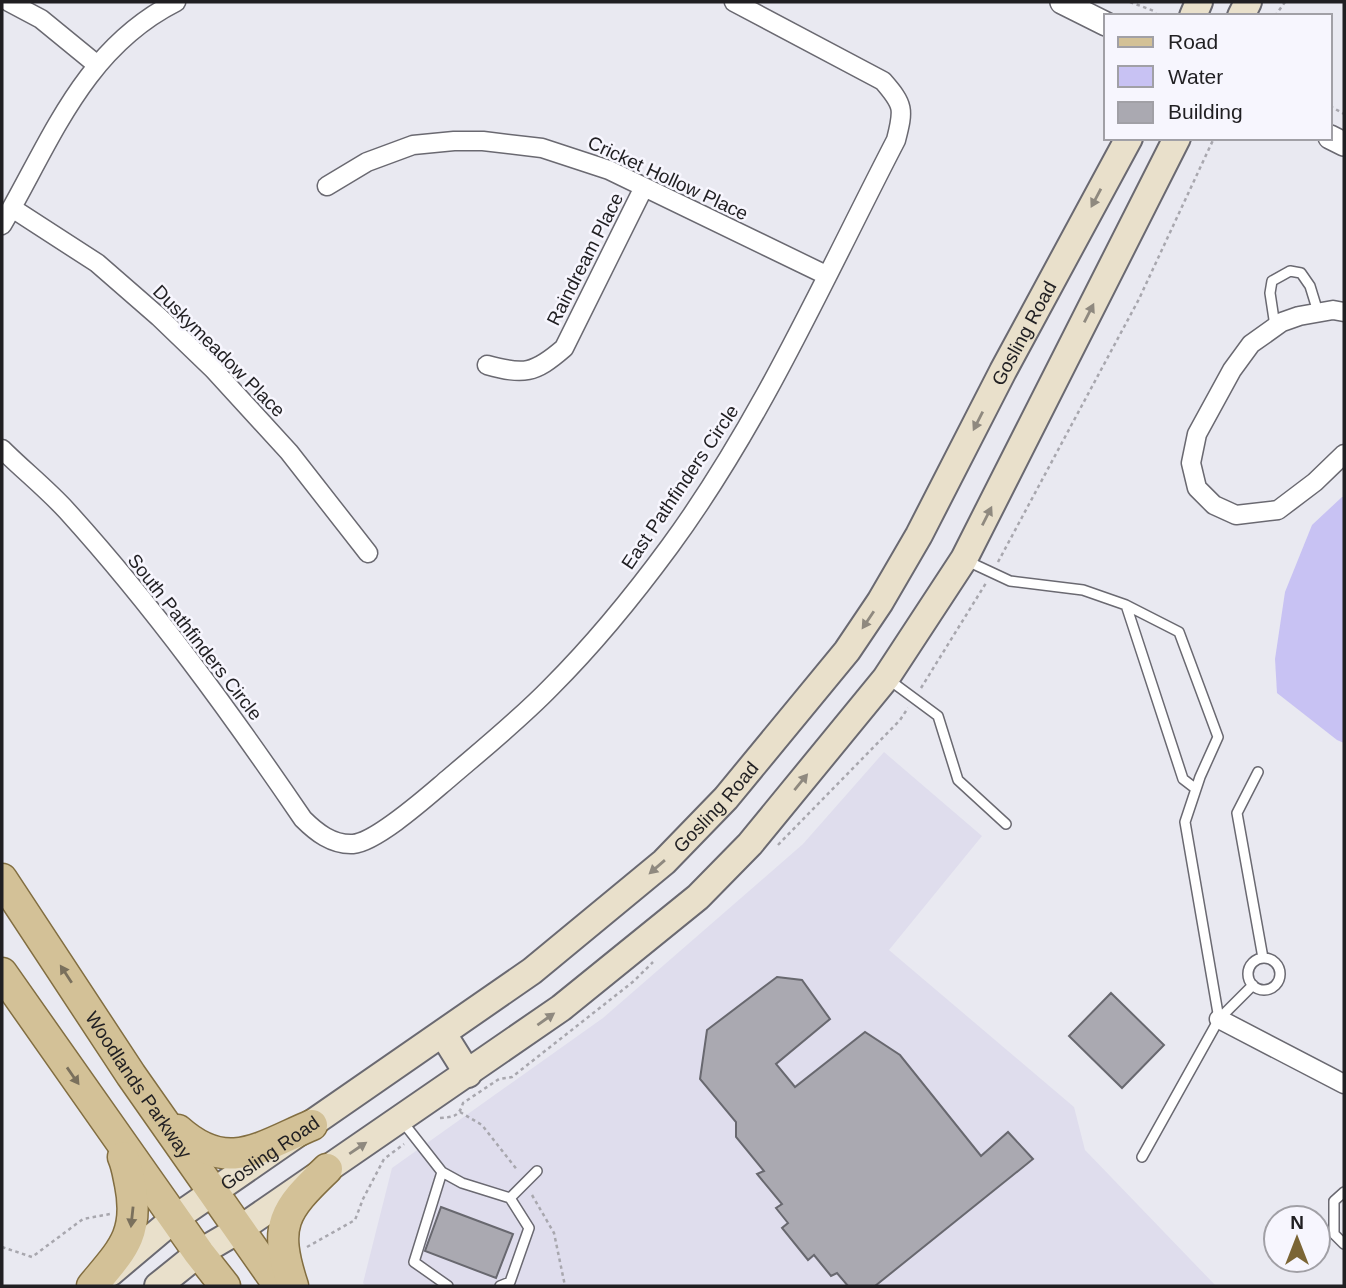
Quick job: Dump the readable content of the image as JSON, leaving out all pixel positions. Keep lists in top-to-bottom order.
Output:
{
  "streets": {
    "main road": ["Gosling Road", "Woodlands Parkway"],
    "street": [
      "Cricket Hollow Place",
      "Raindream Place",
      "Duskymeadow Place",
      "East Pathfinders Circle",
      "South Pathfinders Circle"
    ]
  },
  "crossings": [
    ["Cricket Hollow Place", "Raindream Place"],
    ["Cricket Hollow Place", "East Pathfinders Circle"],
    ["Gosling Road", "Woodlands Parkway"],
    ["East Pathfinders Circle", "South Pathfinders Circle"]
  ],
  "legend": ["Road", "Water", "Building"],
  "north": "top"
}
